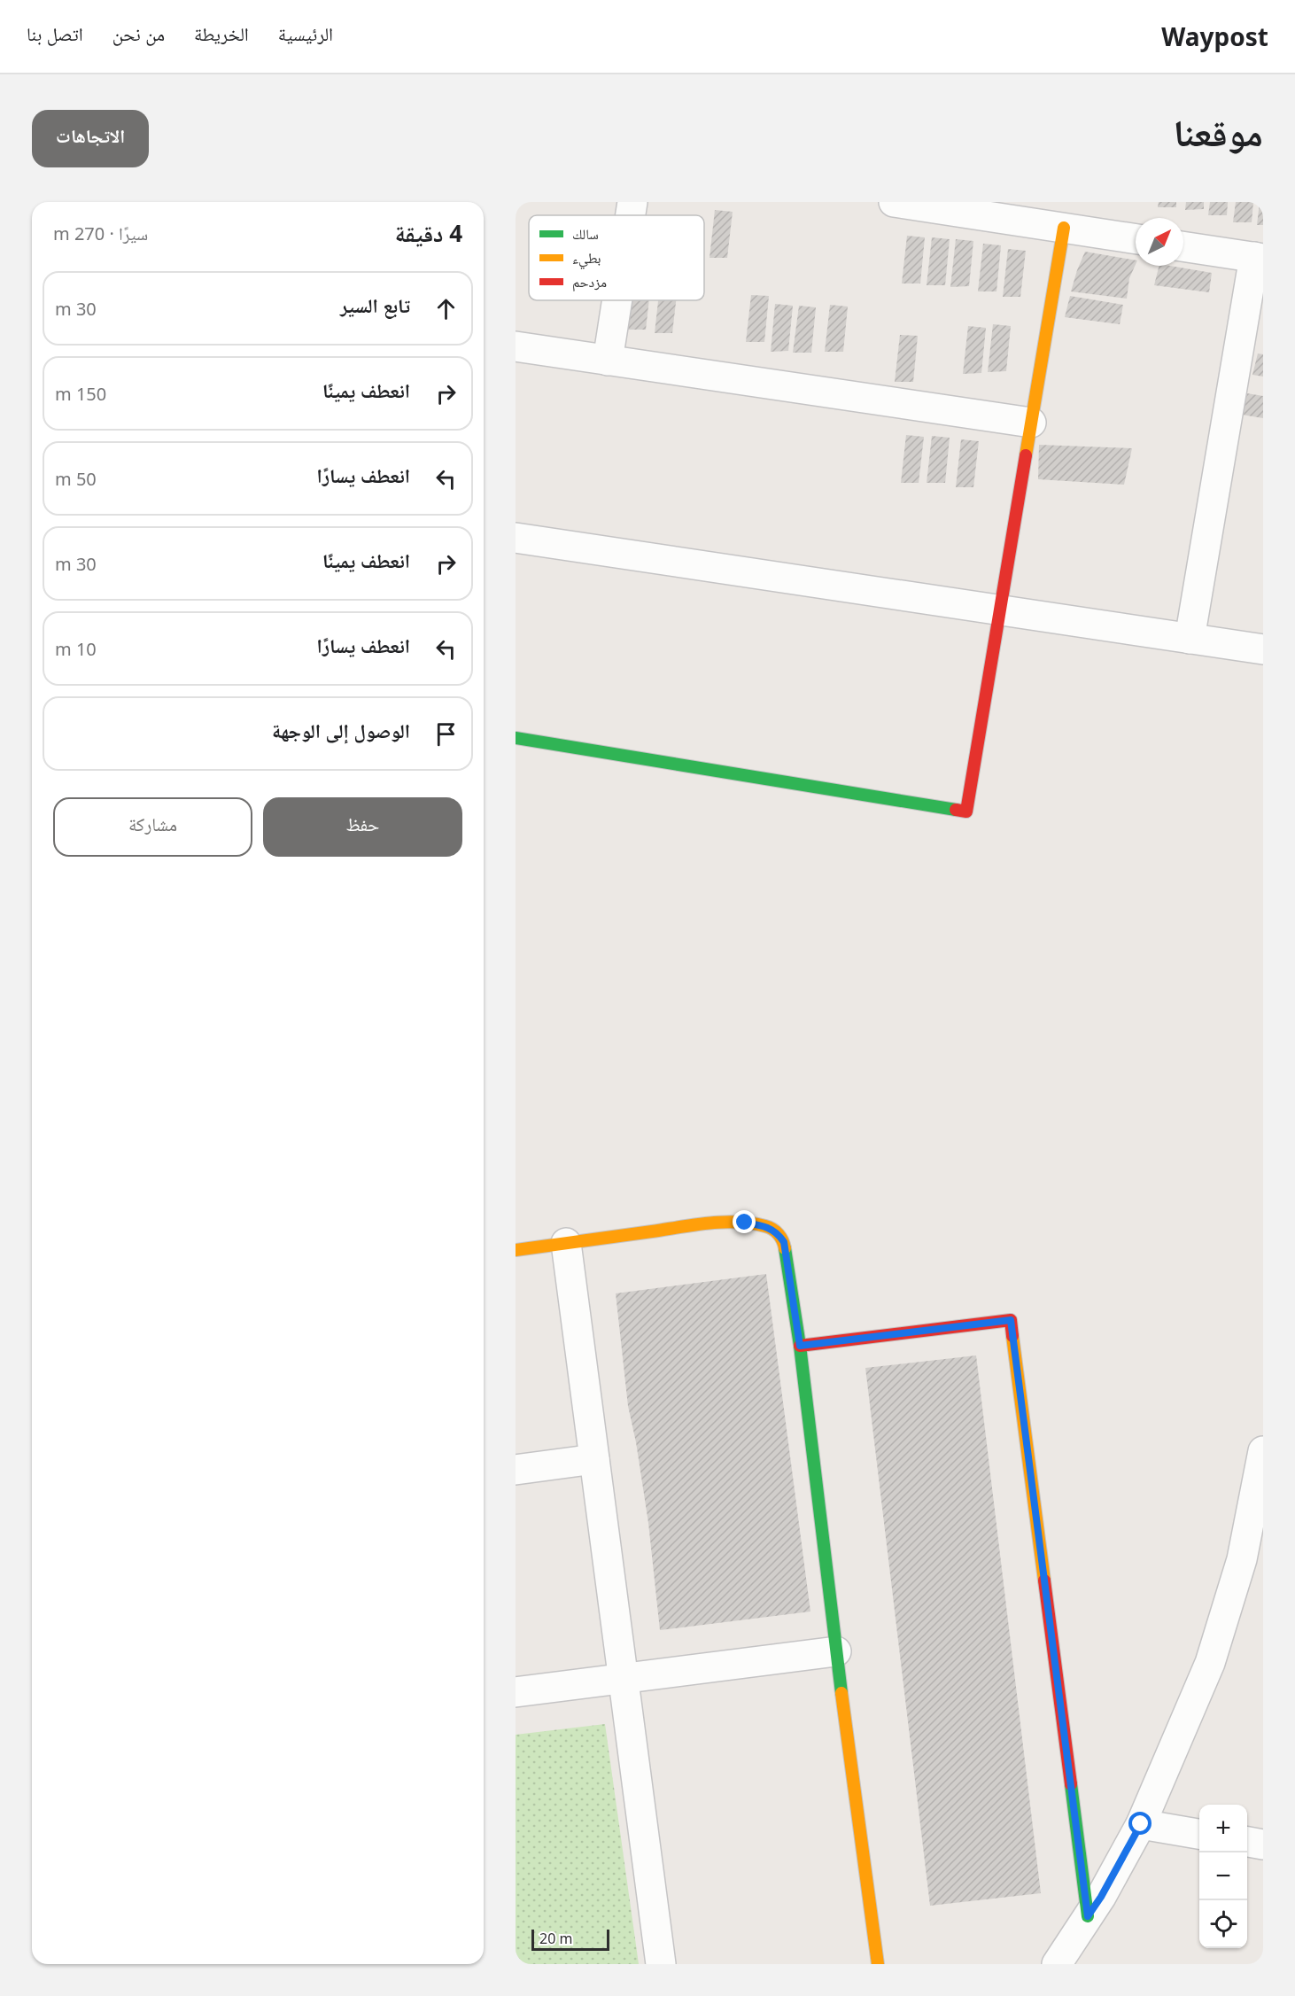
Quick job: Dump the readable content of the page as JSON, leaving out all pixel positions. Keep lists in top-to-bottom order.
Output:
{
  "legend": ["سالك", "بطيء", "مزدحم"],
  "scale_bar": "20 m",
  "north": "top right",
  "page": {
    "header": "Waypost",
    "nav": [
      "الرئيسية",
      "الخريطة",
      "من نحن",
      "اتصل بنا"
    ],
    "title": "موقعنا",
    "buttons": [
      "الاتجاهات",
      ["حفظ", "مشاركة"]
    ],
    "heading": ["4 دقيقة", "سيرًا · 270 m"],
    "list": [
      ["تابع السير", "30 m"],
      ["انعطف يمينًا", "150 m"],
      ["انعطف يسارًا", "50 m"],
      ["انعطف يمينًا", "30 m"],
      ["انعطف يسارًا", "10 m"],
      "الوصول إلى الوجهة"
    ],
    "map_buttons": ["+", "−"],
    "scale": "20 m"
  }
}
